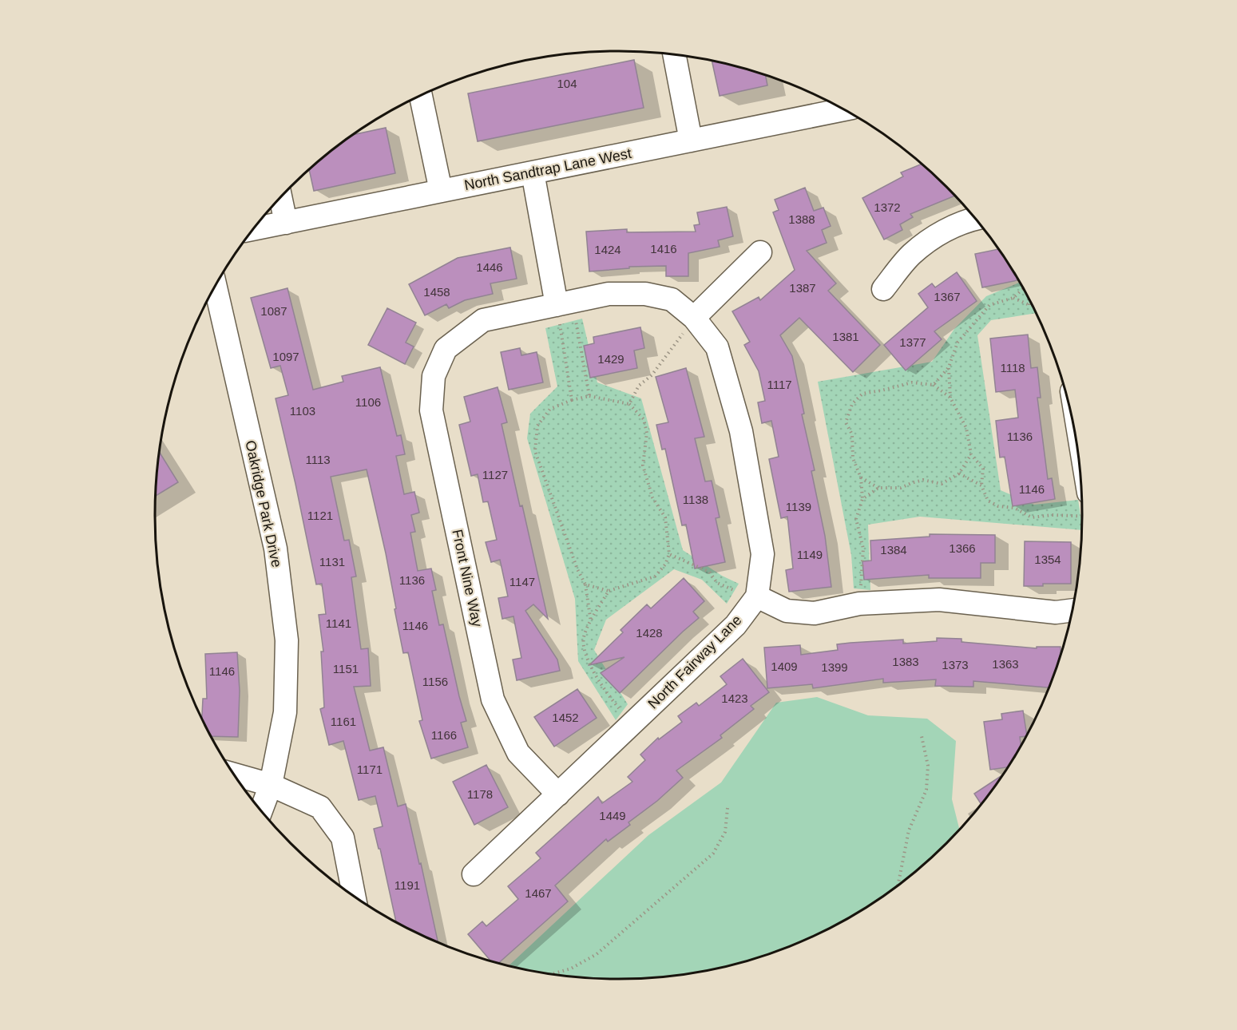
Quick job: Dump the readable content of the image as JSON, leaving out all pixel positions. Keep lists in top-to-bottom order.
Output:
{
  "streets": {
    "street": [
      "North Sandtrap Lane West",
      "Oakridge Park Drive",
      "Front Nine Way",
      "North Fairway Lane"
    ]
  },
  "crossings": [
    ["Front Nine Way", "North Fairway Lane"]
  ],
  "house_numbers": [
    "104",
    "1372",
    "1388",
    "1416",
    "1424",
    "1446",
    "1387",
    "1458",
    "1367",
    "1087",
    "1381",
    "1377",
    "1097",
    "1429",
    "1118",
    "1117",
    "1106",
    "1103",
    "1136",
    "1113",
    "1127",
    "1146",
    "1138",
    "1139",
    "1121",
    "1366",
    "1384",
    "1149",
    "1354",
    "1131",
    "1136",
    "1147",
    "1141",
    "1146",
    "1428",
    "1383",
    "1363",
    "1373",
    "1409",
    "1399",
    "1151",
    "1146",
    "1156",
    "1423",
    "1452",
    "1161",
    "1166",
    "1171",
    "1178",
    "1449",
    "1191",
    "1467"
  ]
}
